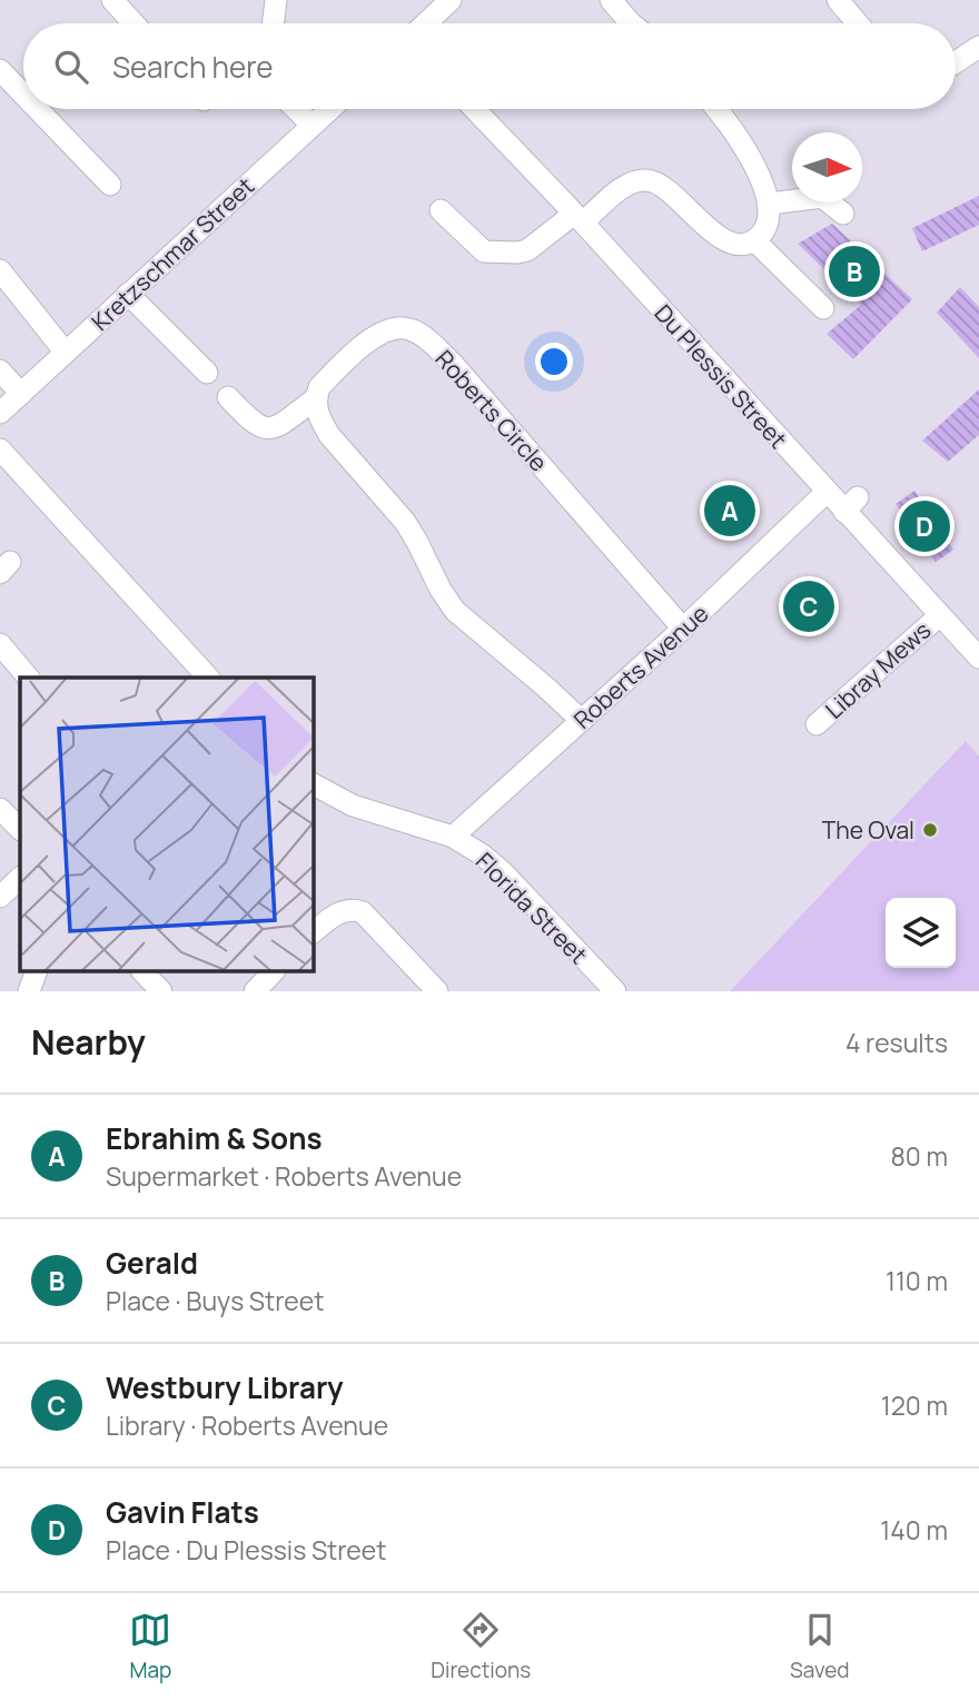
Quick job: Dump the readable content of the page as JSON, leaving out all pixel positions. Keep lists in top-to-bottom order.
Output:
{
  "streets": {
    "street": [
      "Kretzschmar Street",
      "Du Plessis Street",
      "Roberts Circle",
      "Roberts Avenue",
      "Libray Mews",
      "Florida Street"
    ]
  },
  "crossings": [
    ["Du Plessis Street", "Roberts Avenue"],
    ["Du Plessis Street", "Libray Mews"],
    ["Roberts Circle", "Roberts Avenue"],
    ["Roberts Avenue", "Florida Street"]
  ],
  "places": ["The Oval"],
  "north": "right",
  "page": {
    "search": "Search here",
    "pins": [
      "B",
      "A",
      "D",
      "C"
    ],
    "heading": ["Nearby", "4 results"],
    "list": [
      {
        "mark": "A",
        "name": "Ebrahim & Sons",
        "note": "Supermarket · Roberts Avenue",
        "value": "80 m"
      },
      {
        "mark": "B",
        "name": "Gerald",
        "note": "Place · Buys Street",
        "value": "110 m"
      },
      {
        "mark": "C",
        "name": "Westbury Library",
        "note": "Library · Roberts Avenue",
        "value": "120 m"
      },
      {
        "mark": "D",
        "name": "Gavin Flats",
        "note": "Place · Du Plessis Street",
        "value": "140 m"
      }
    ],
    "nav": ["Map", "Directions", "Saved"]
  }
}
